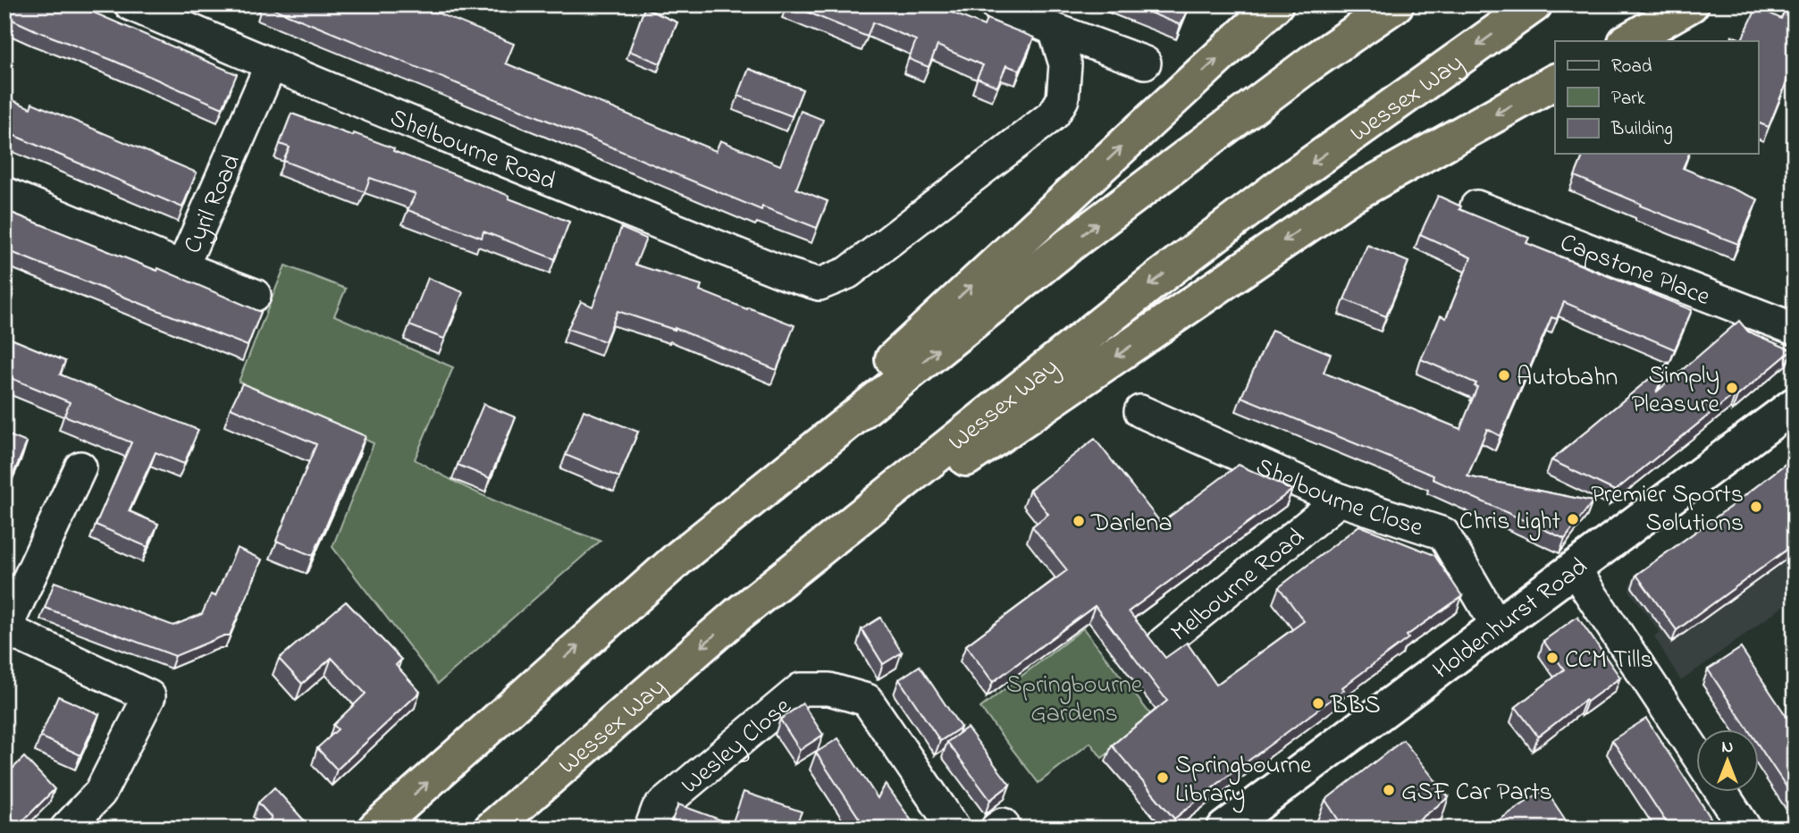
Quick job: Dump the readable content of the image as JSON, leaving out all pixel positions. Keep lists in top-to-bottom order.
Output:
{
  "streets": {
    "highway": ["Wessex Way"],
    "street": [
      "Shelbourne Road",
      "Cyril Road",
      "Capstone Place",
      "Shelbourne Close",
      "Melbourne Road",
      "Holdenhurst Road",
      "Wesley Close"
    ]
  },
  "crossings": [
    ["Shelbourne Road", "Cyril Road"],
    ["Shelbourne Close", "Melbourne Road"],
    ["Shelbourne Close", "Holdenhurst Road"]
  ],
  "parks": ["Springbourne Gardens"],
  "places": [
    "Autobahn",
    "Simply Pleasure",
    "Premier Sports Solutions",
    "Chris Light",
    "Darlena",
    "CCM Tills",
    "BBS",
    "Springbourne Library",
    "GSF Car Parts"
  ],
  "legend": ["Road", "Park", "Building"],
  "north": "top"
}
